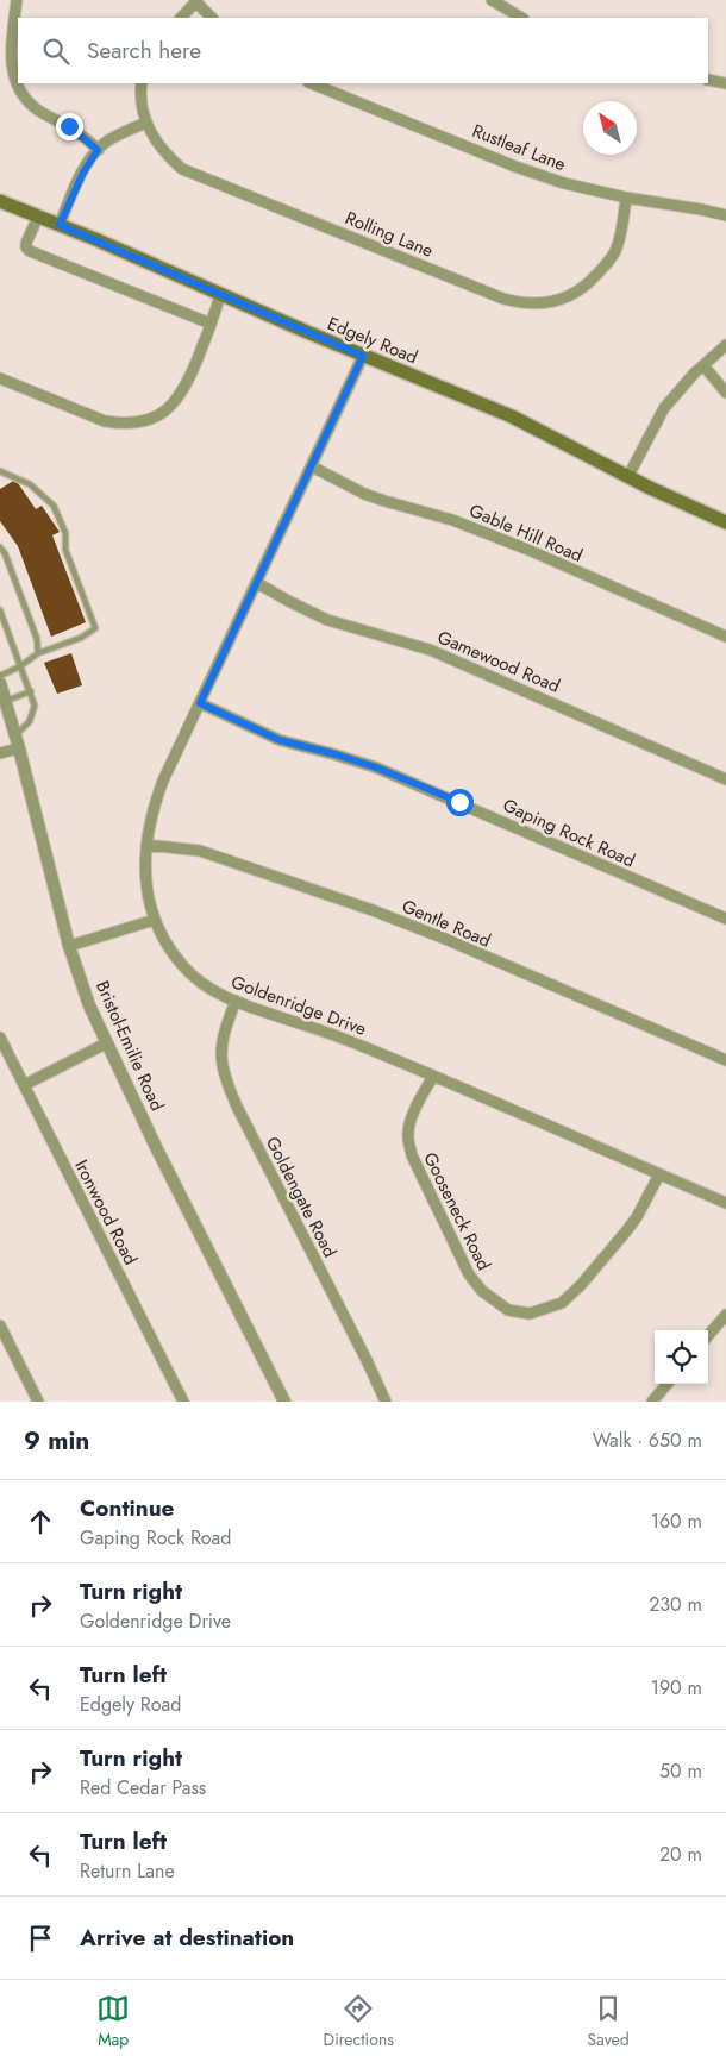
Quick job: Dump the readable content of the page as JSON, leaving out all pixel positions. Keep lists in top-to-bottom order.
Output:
{
  "streets": {
    "main road": ["Edgely Road"],
    "street": [
      "Rustleaf Lane",
      "Rolling Lane",
      "Gable Hill Road",
      "Gamewood Road",
      "Gaping Rock Road",
      "Gentle Road",
      "Goldenridge Drive",
      "Bristol-Emilie Road",
      "Goldengate Road",
      "Gooseneck Road",
      "Ironwood Road"
    ]
  },
  "crossings": [
    ["Rustleaf Lane", "Rolling Lane"],
    ["Edgely Road", "Goldenridge Drive"],
    ["Gable Hill Road", "Goldenridge Drive"],
    ["Gamewood Road", "Goldenridge Drive"],
    ["Gaping Rock Road", "Goldenridge Drive"],
    ["Gentle Road", "Goldenridge Drive"],
    ["Goldenridge Drive", "Goldengate Road"],
    ["Goldenridge Drive", "Gooseneck Road"]
  ],
  "north": "top left",
  "page": {
    "search": "Search here",
    "heading": ["9 min", "Walk · 650 m"],
    "list": [
      ["Continue", "Gaping Rock Road", "160 m"],
      ["Turn right", "Goldenridge Drive", "230 m"],
      ["Turn left", "Edgely Road", "190 m"],
      ["Turn right", "Red Cedar Pass", "50 m"],
      ["Turn left", "Return Lane", "20 m"],
      "Arrive at destination"
    ],
    "nav": ["Map", "Directions", "Saved"]
  }
}
